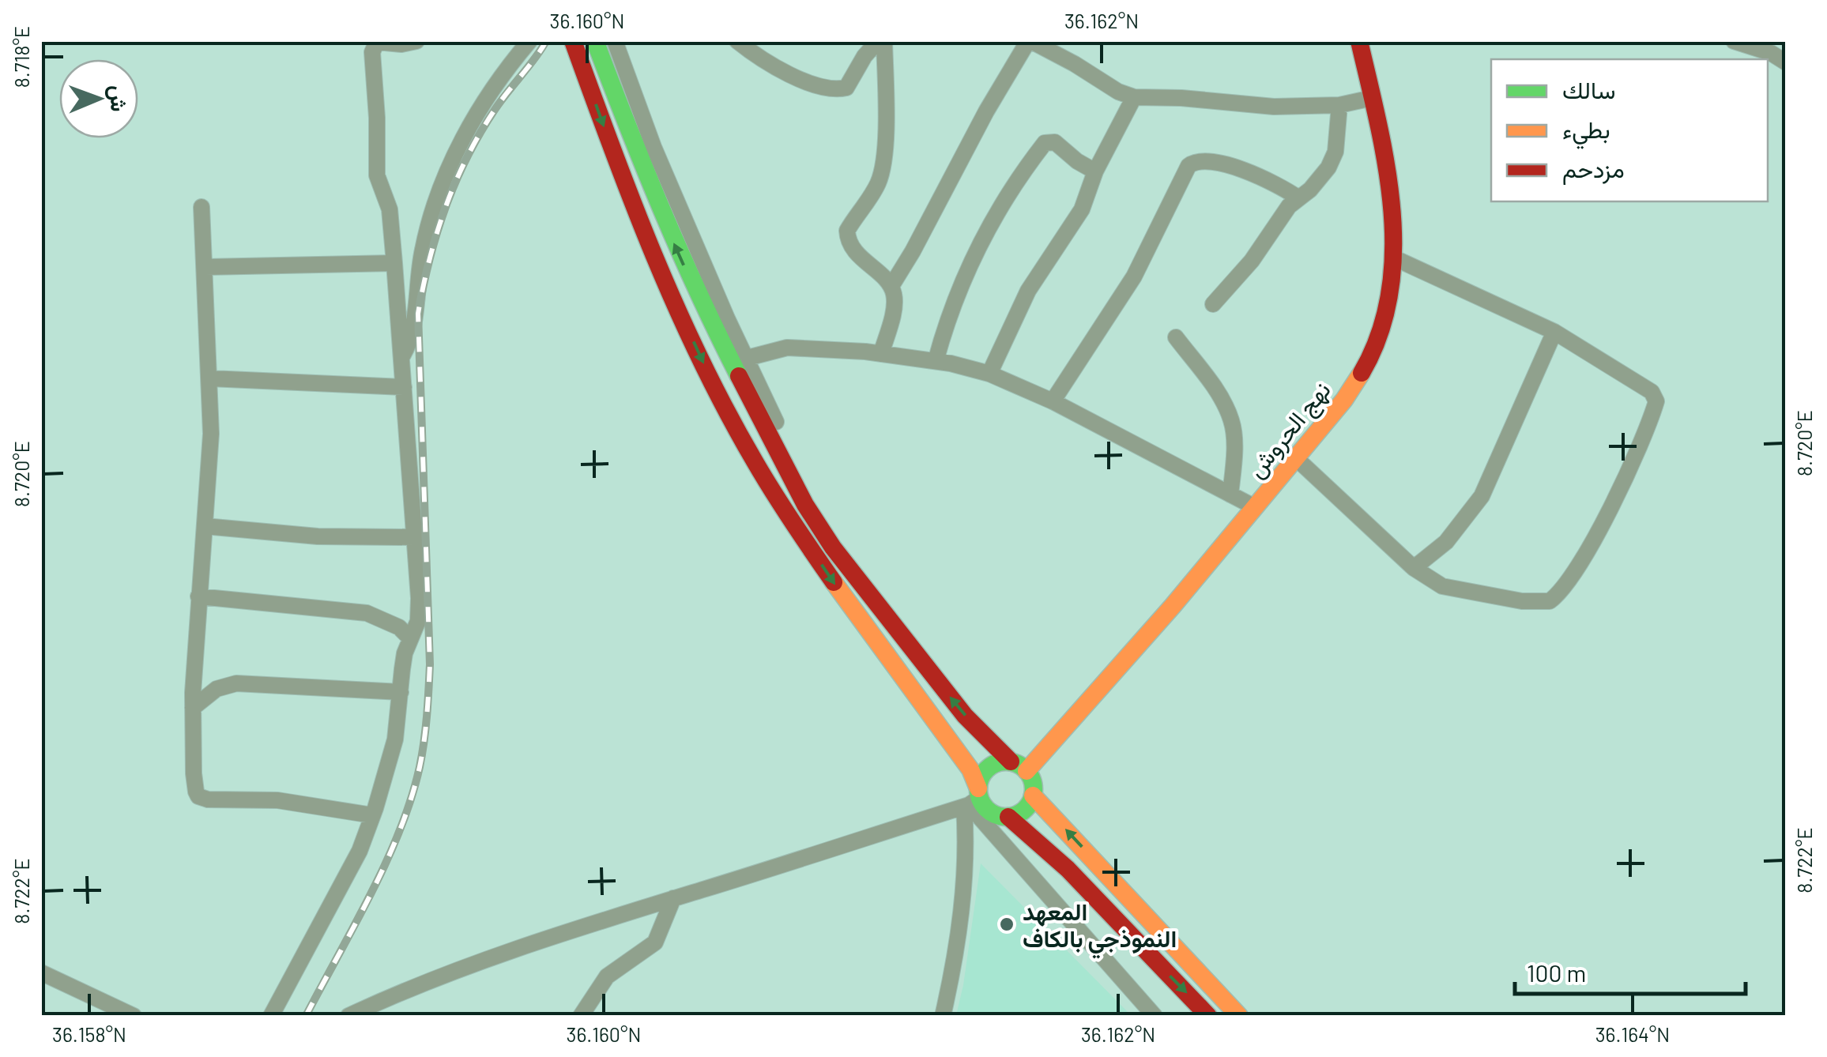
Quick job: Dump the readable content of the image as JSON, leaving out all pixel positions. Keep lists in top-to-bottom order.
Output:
{
  "streets": {
    "main road": ["نهج الحروش"]
  },
  "places": ["المعهد النموذجي بالكاف"],
  "legend": ["سالك", "بطيء", "مزدحم"],
  "scale_bar": "100 m",
  "north": "right",
  "coordinates": [
    "36.160°N",
    "36.162°N",
    "8.718°E",
    "8.720°E",
    "8.722°E",
    "36.158°N",
    "36.164°N"
  ]
}
